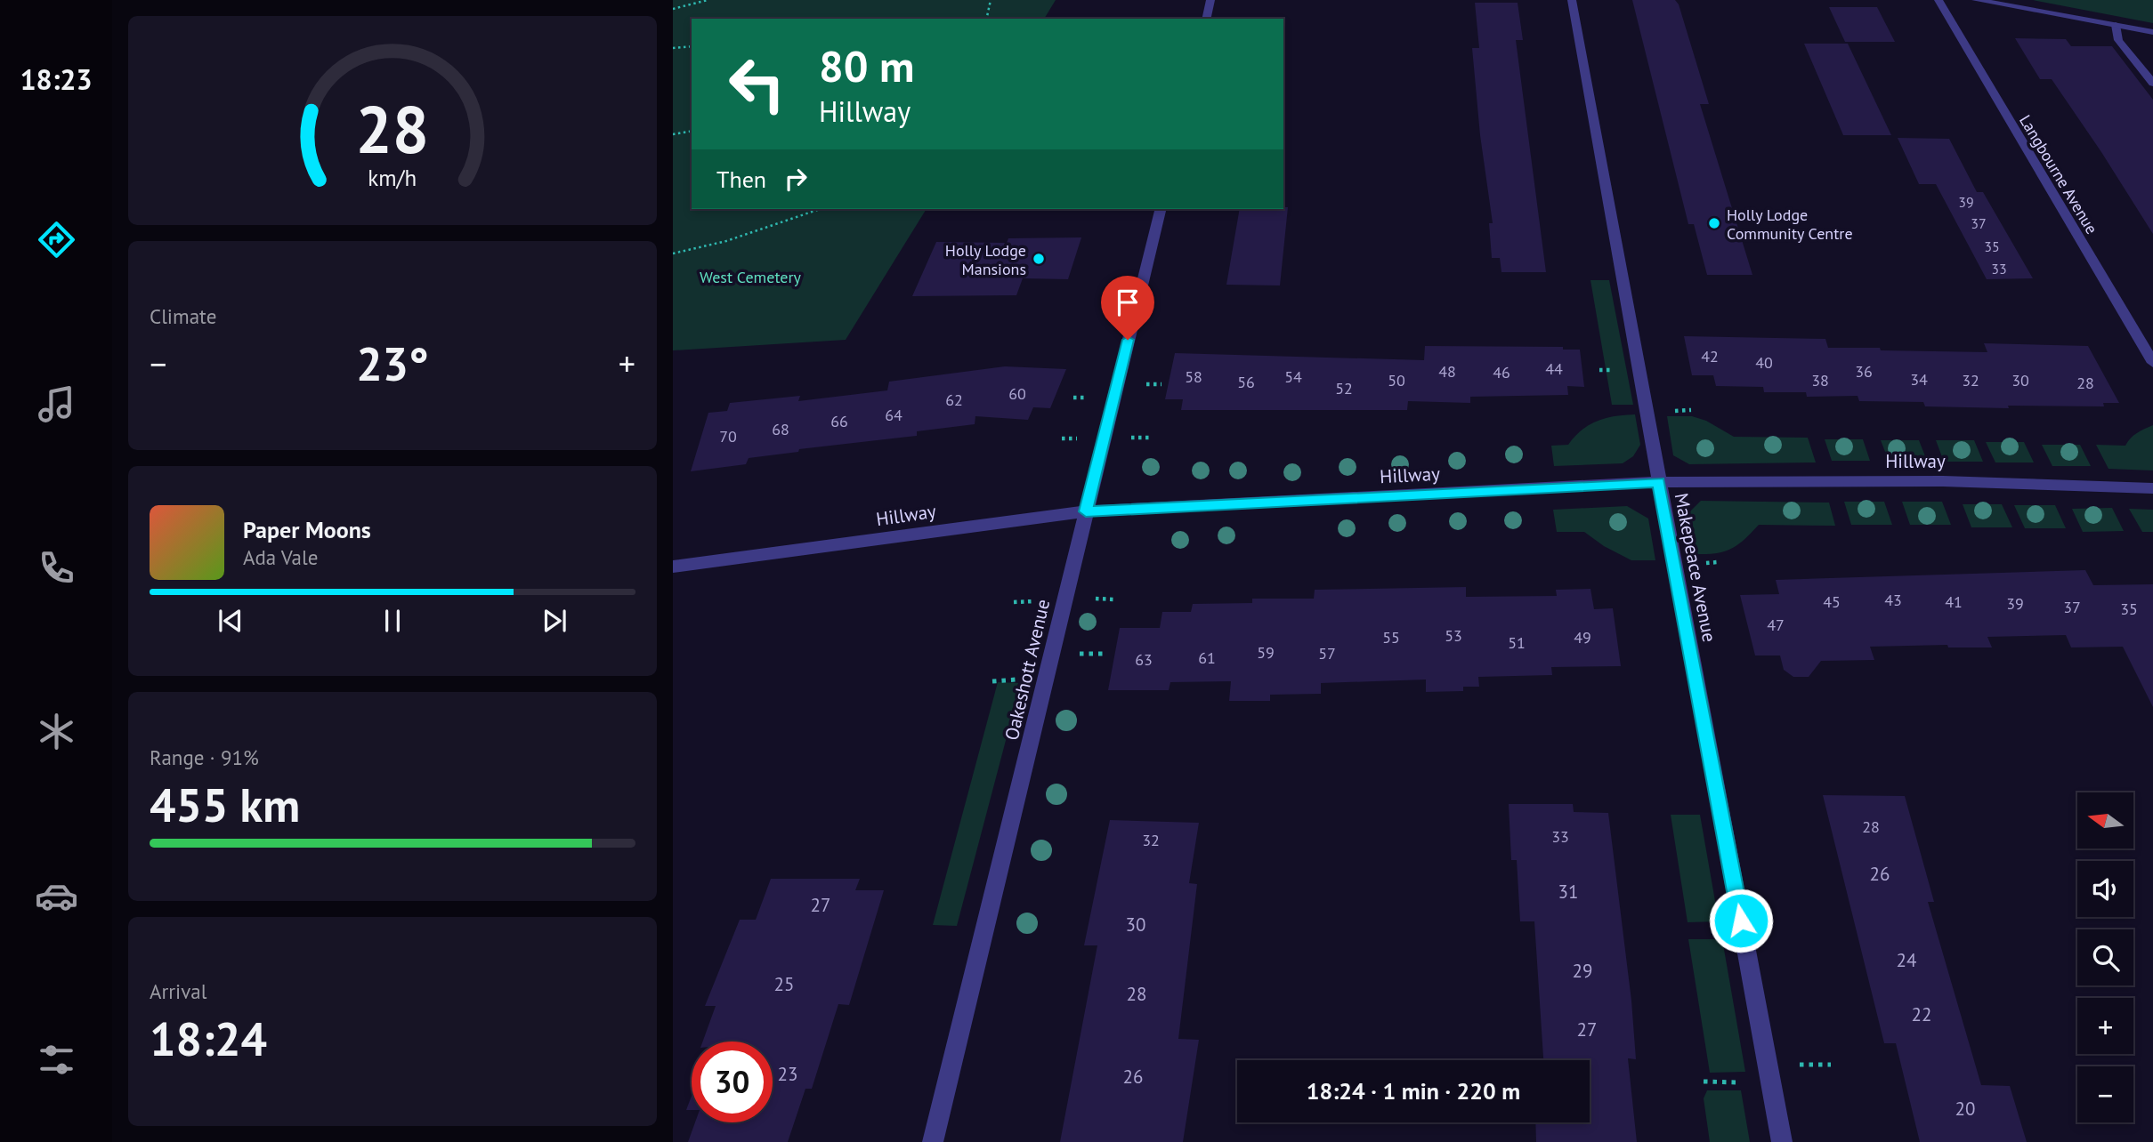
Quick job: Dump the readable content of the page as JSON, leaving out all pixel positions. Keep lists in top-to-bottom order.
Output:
{
  "streets": {
    "street": [
      "Langbourne Avenue",
      "Hillway",
      "Makepeace Avenue",
      "Oakeshott Avenue"
    ]
  },
  "crossings": [
    ["Hillway", "Makepeace Avenue"],
    ["Hillway", "Oakeshott Avenue"]
  ],
  "parks": ["West Cemetery"],
  "places": ["Holly Lodge Community Centre", "Holly Lodge Mansions"],
  "house_numbers": [
    "39",
    "37",
    "35",
    "33",
    "42",
    "40",
    "44",
    "48",
    "36",
    "46",
    "58",
    "54",
    "34",
    "50",
    "38",
    "32",
    "30",
    "56",
    "28",
    "52",
    "60",
    "62",
    "64",
    "66",
    "68",
    "70",
    "43",
    "45",
    "41",
    "39",
    "37",
    "35",
    "47",
    "53",
    "55",
    "49",
    "51",
    "59",
    "57",
    "61",
    "63",
    "28",
    "33",
    "32",
    "26",
    "31",
    "27",
    "30",
    "24",
    "29",
    "25",
    "28",
    "22",
    "27",
    "23",
    "26",
    "20"
  ],
  "north": "left",
  "page": {
    "tabs": "18:23",
    "turn": ["80 m", "Hillway"],
    "then": "Then",
    "tile": [
      "Climate",
      ["Range · 91%", "455 km"],
      ["Arrival", "18:24"]
    ],
    "heat": ["−", "23°", "+"],
    "song": ["Paper Moons", "Ada Vale"],
    "map_buttons": ["+", "−"],
    "limit": "30",
    "trip": "18:24 · 1 min · 220 m",
    "gauge": ["28", "km/h"]
  }
}
